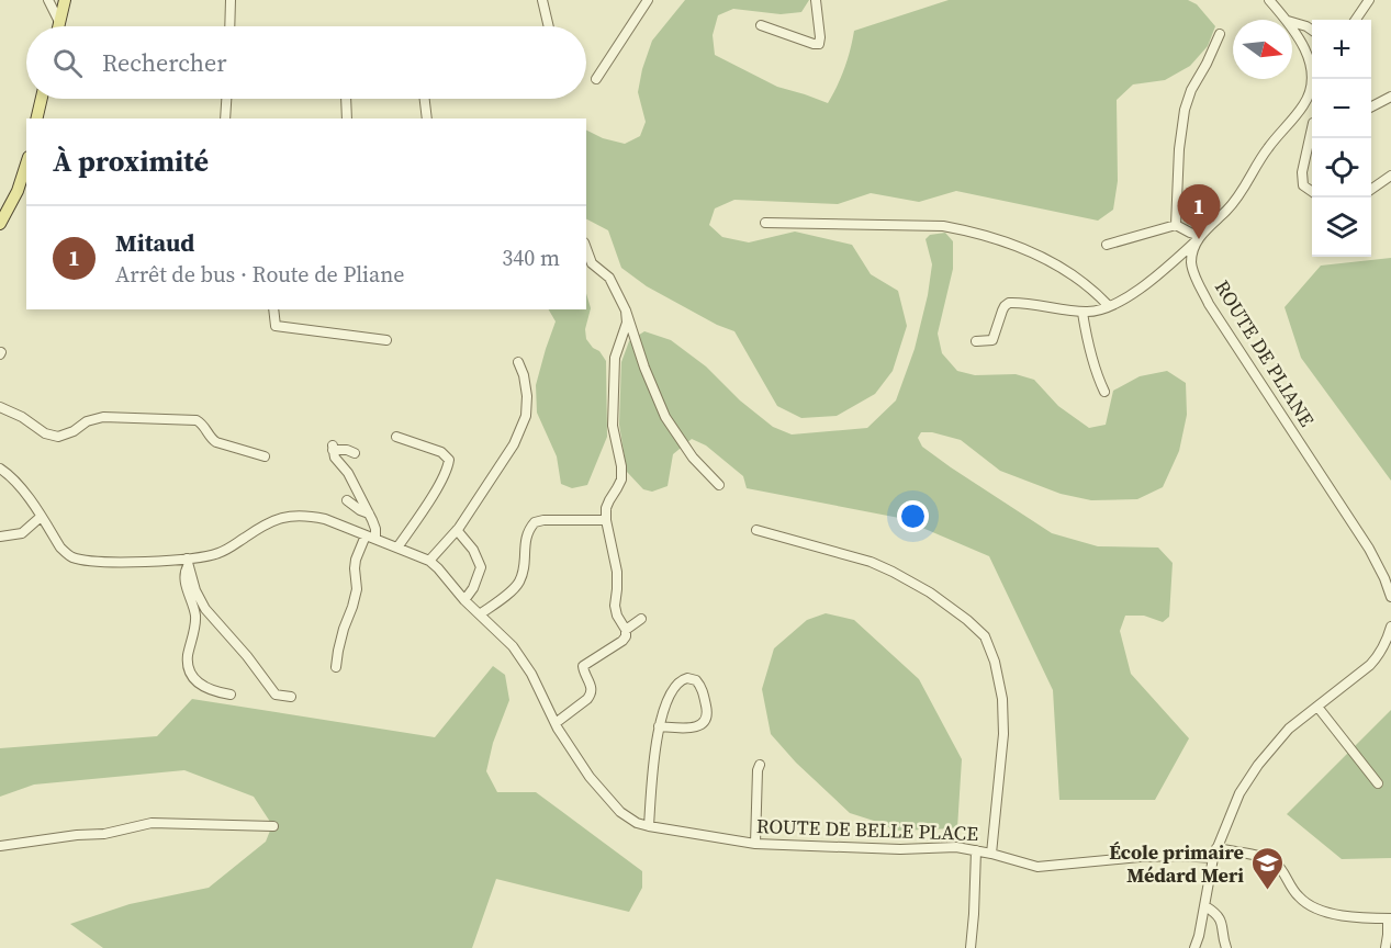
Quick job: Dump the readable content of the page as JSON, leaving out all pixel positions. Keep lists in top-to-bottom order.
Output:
{
  "streets": {
    "street": ["ROUTE DE PLIANE", "ROUTE DE BELLE PLACE"]
  },
  "places": {
    "school or university": ["École primaire Médard Meri"]
  },
  "north": "right",
  "page": {
    "map_buttons": ["+", "−"],
    "search": "Rechercher",
    "heading": "À proximité",
    "pins": "1",
    "list": [
      {
        "mark": "1",
        "name": "Mitaud",
        "note": "Arrêt de bus · Route de Pliane",
        "value": "340 m"
      }
    ]
  }
}
